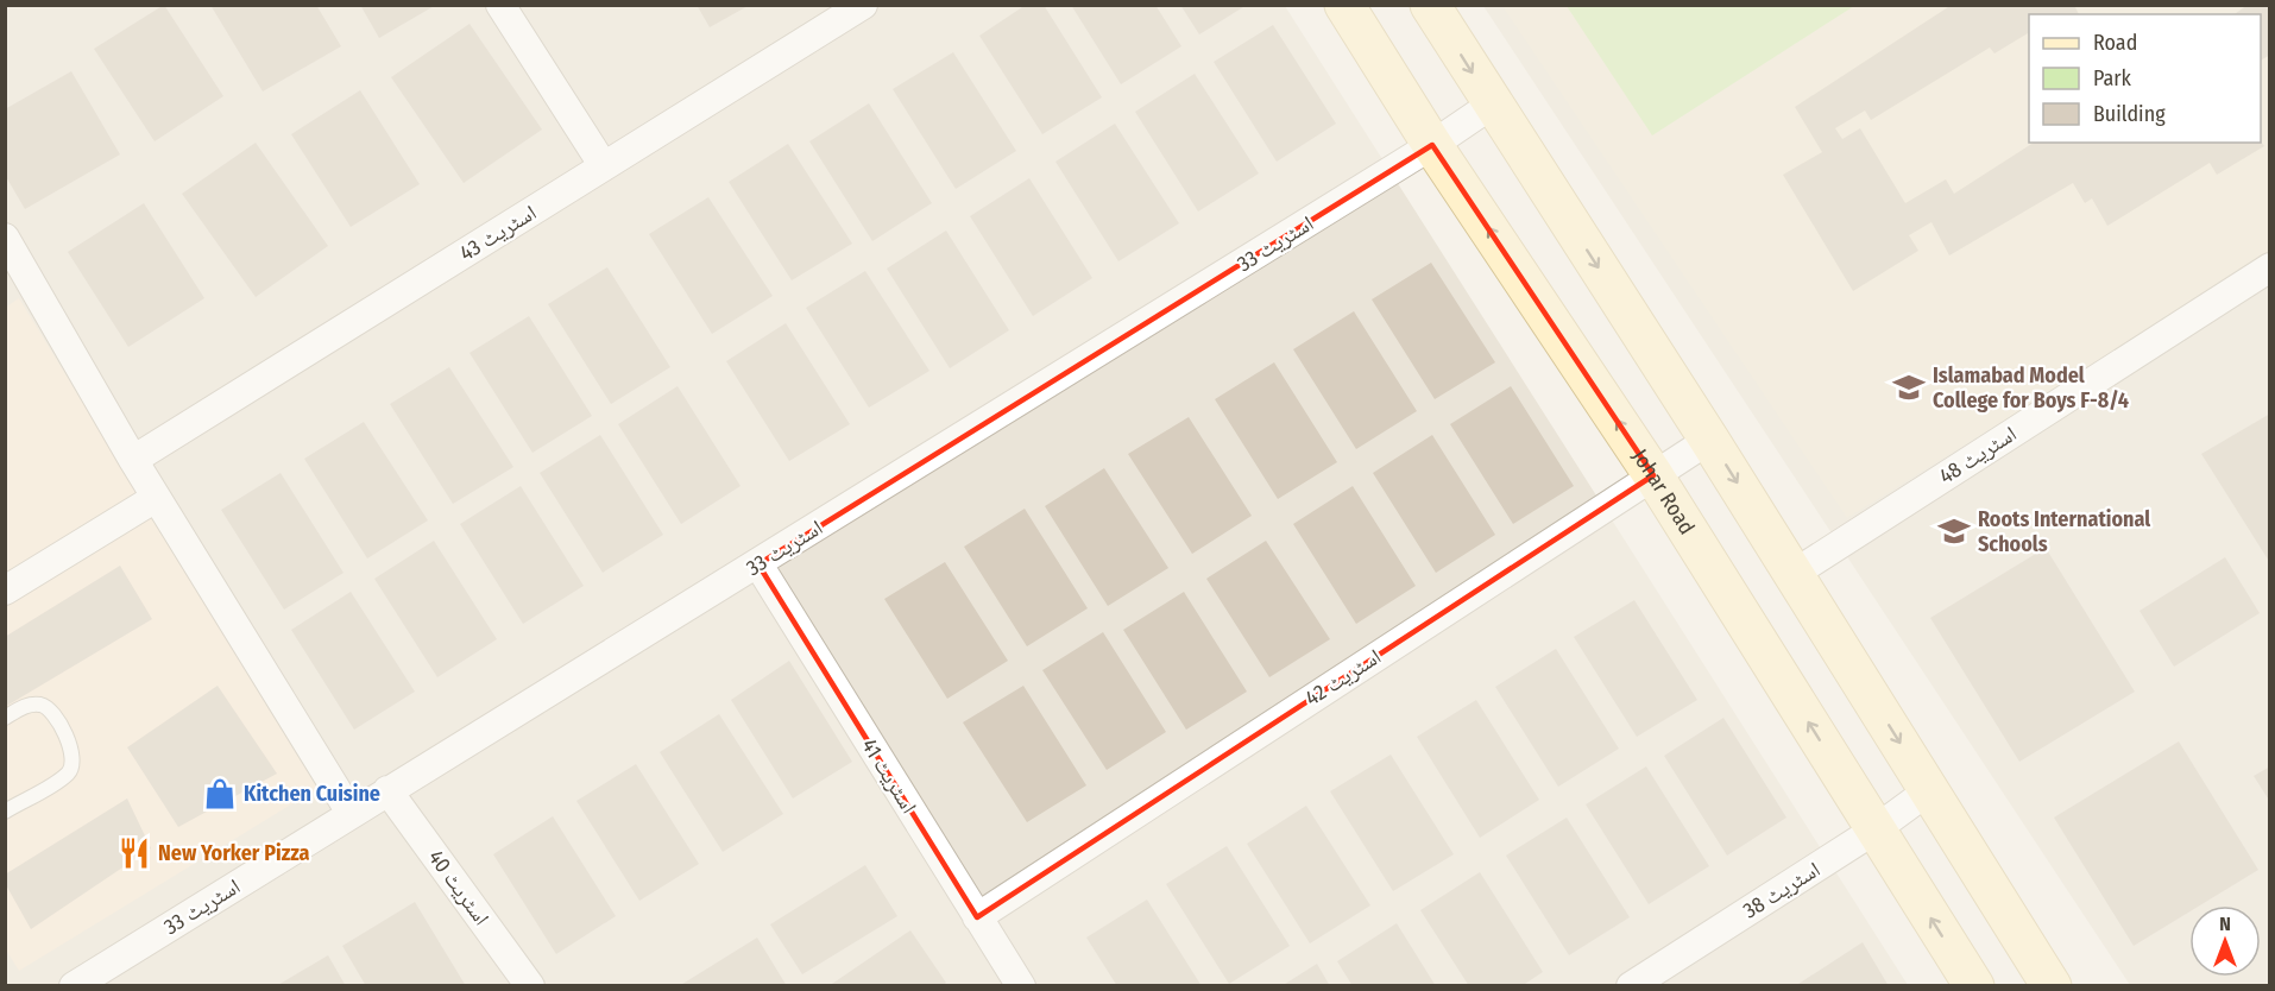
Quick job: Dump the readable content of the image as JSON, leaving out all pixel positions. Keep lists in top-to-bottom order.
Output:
{
  "streets": {
    "street": [
      "اسٹریٹ 43",
      "اسٹریٹ 33",
      "اسٹریٹ 48",
      "Johar Road",
      "اسٹریٹ 42",
      "اسٹریٹ 41",
      "اسٹریٹ 40",
      "اسٹریٹ 38"
    ]
  },
  "crossings": [
    ["اسٹریٹ 33", "Johar Road"],
    ["اسٹریٹ 33", "اسٹریٹ 41"],
    ["اسٹریٹ 33", "اسٹریٹ 40"],
    ["Johar Road", "اسٹریٹ 42"],
    ["Johar Road", "اسٹریٹ 38"],
    ["اسٹریٹ 42", "اسٹریٹ 41"]
  ],
  "places": {
    "school or university": ["Islamabad Model College for Boys F-8/4", "Roots International Schools"],
    "shop": ["Kitchen Cuisine"],
    "restaurant": ["New Yorker Pizza"]
  },
  "legend": ["Road", "Park", "Building"],
  "north": "top"
}
